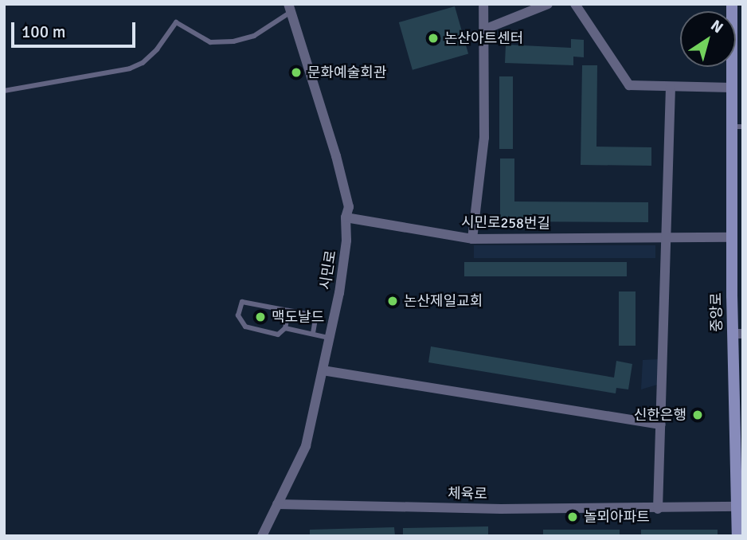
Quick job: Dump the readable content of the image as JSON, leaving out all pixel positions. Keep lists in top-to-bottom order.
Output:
{
  "streets": {
    "street": [
      "시민로258번길",
      "시민로",
      "중앙로",
      "체육로"
    ]
  },
  "crossings": [
    ["시민로258번길", "시민로"],
    ["시민로258번길", "중앙로"],
    ["시민로", "체육로"],
    ["중앙로", "체육로"]
  ],
  "places": [
    "논산아트센터",
    "문화예술회관",
    "논산제일교회",
    "맥도날드",
    "신한은행",
    "놀뫼아파트"
  ],
  "scale_bar": "100 m",
  "north": "top right"
}
